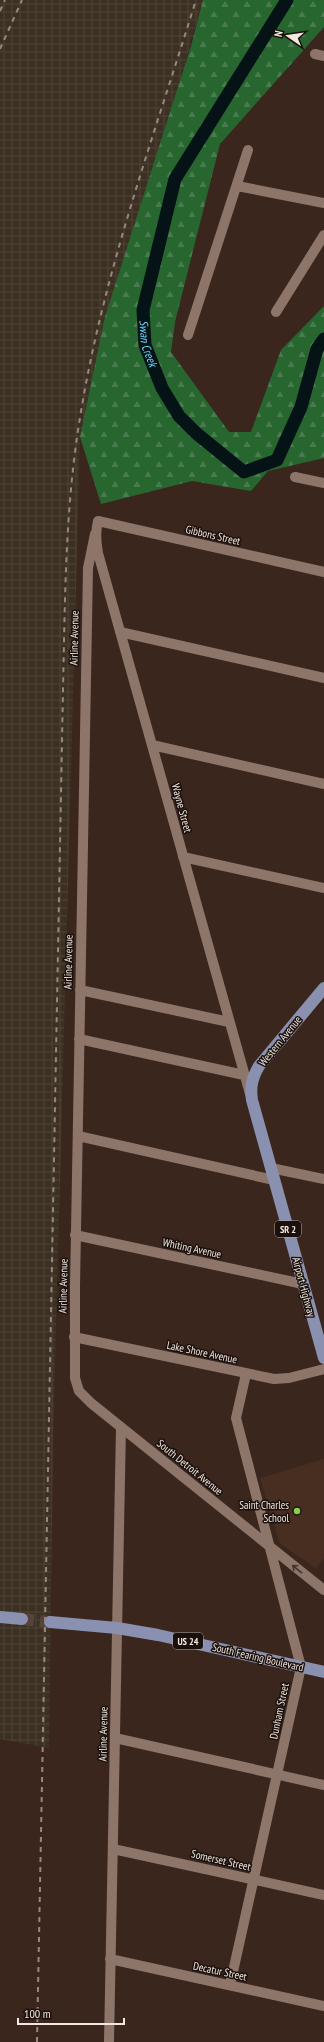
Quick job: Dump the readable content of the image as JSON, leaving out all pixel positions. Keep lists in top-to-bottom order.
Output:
{
  "streets": {
    "main road": [
      "Western Avenue",
      "SR 2",
      "Airport Highway",
      "US 24",
      "South Fearing Boulevard"
    ],
    "street": [
      "Gibbons Street",
      "Airline Avenue",
      "Wayne Street",
      "Whiting Avenue",
      "Lake Shore Avenue",
      "South Detroit Avenue",
      "Dunham Street",
      "Somerset Street",
      "Decatur Street"
    ]
  },
  "crossings": [
    ["Gibbons Street", "Wayne Street"],
    ["Airline Avenue", "Wayne Street"],
    ["Airline Avenue", "Whiting Avenue"],
    ["Airline Avenue", "Lake Shore Avenue"],
    ["Airline Avenue", "South Detroit Avenue"],
    ["Airline Avenue", "South Fearing Boulevard"],
    ["Airline Avenue", "Somerset Street"],
    ["Airline Avenue", "Decatur Street"],
    ["Wayne Street", "Western Avenue"],
    ["Wayne Street", "Airport Highway"],
    ["Western Avenue", "Airport Highway"],
    ["Whiting Avenue", "Airport Highway"],
    ["Lake Shore Avenue", "Dunham Street"],
    ["South Detroit Avenue", "Dunham Street"],
    ["South Fearing Boulevard", "Dunham Street"],
    ["Dunham Street", "Somerset Street"],
    ["Dunham Street", "Decatur Street"]
  ],
  "water": ["Swan Creek"],
  "places": ["Saint Charles School"],
  "scale_bar": "100 m",
  "north": "left"
}
